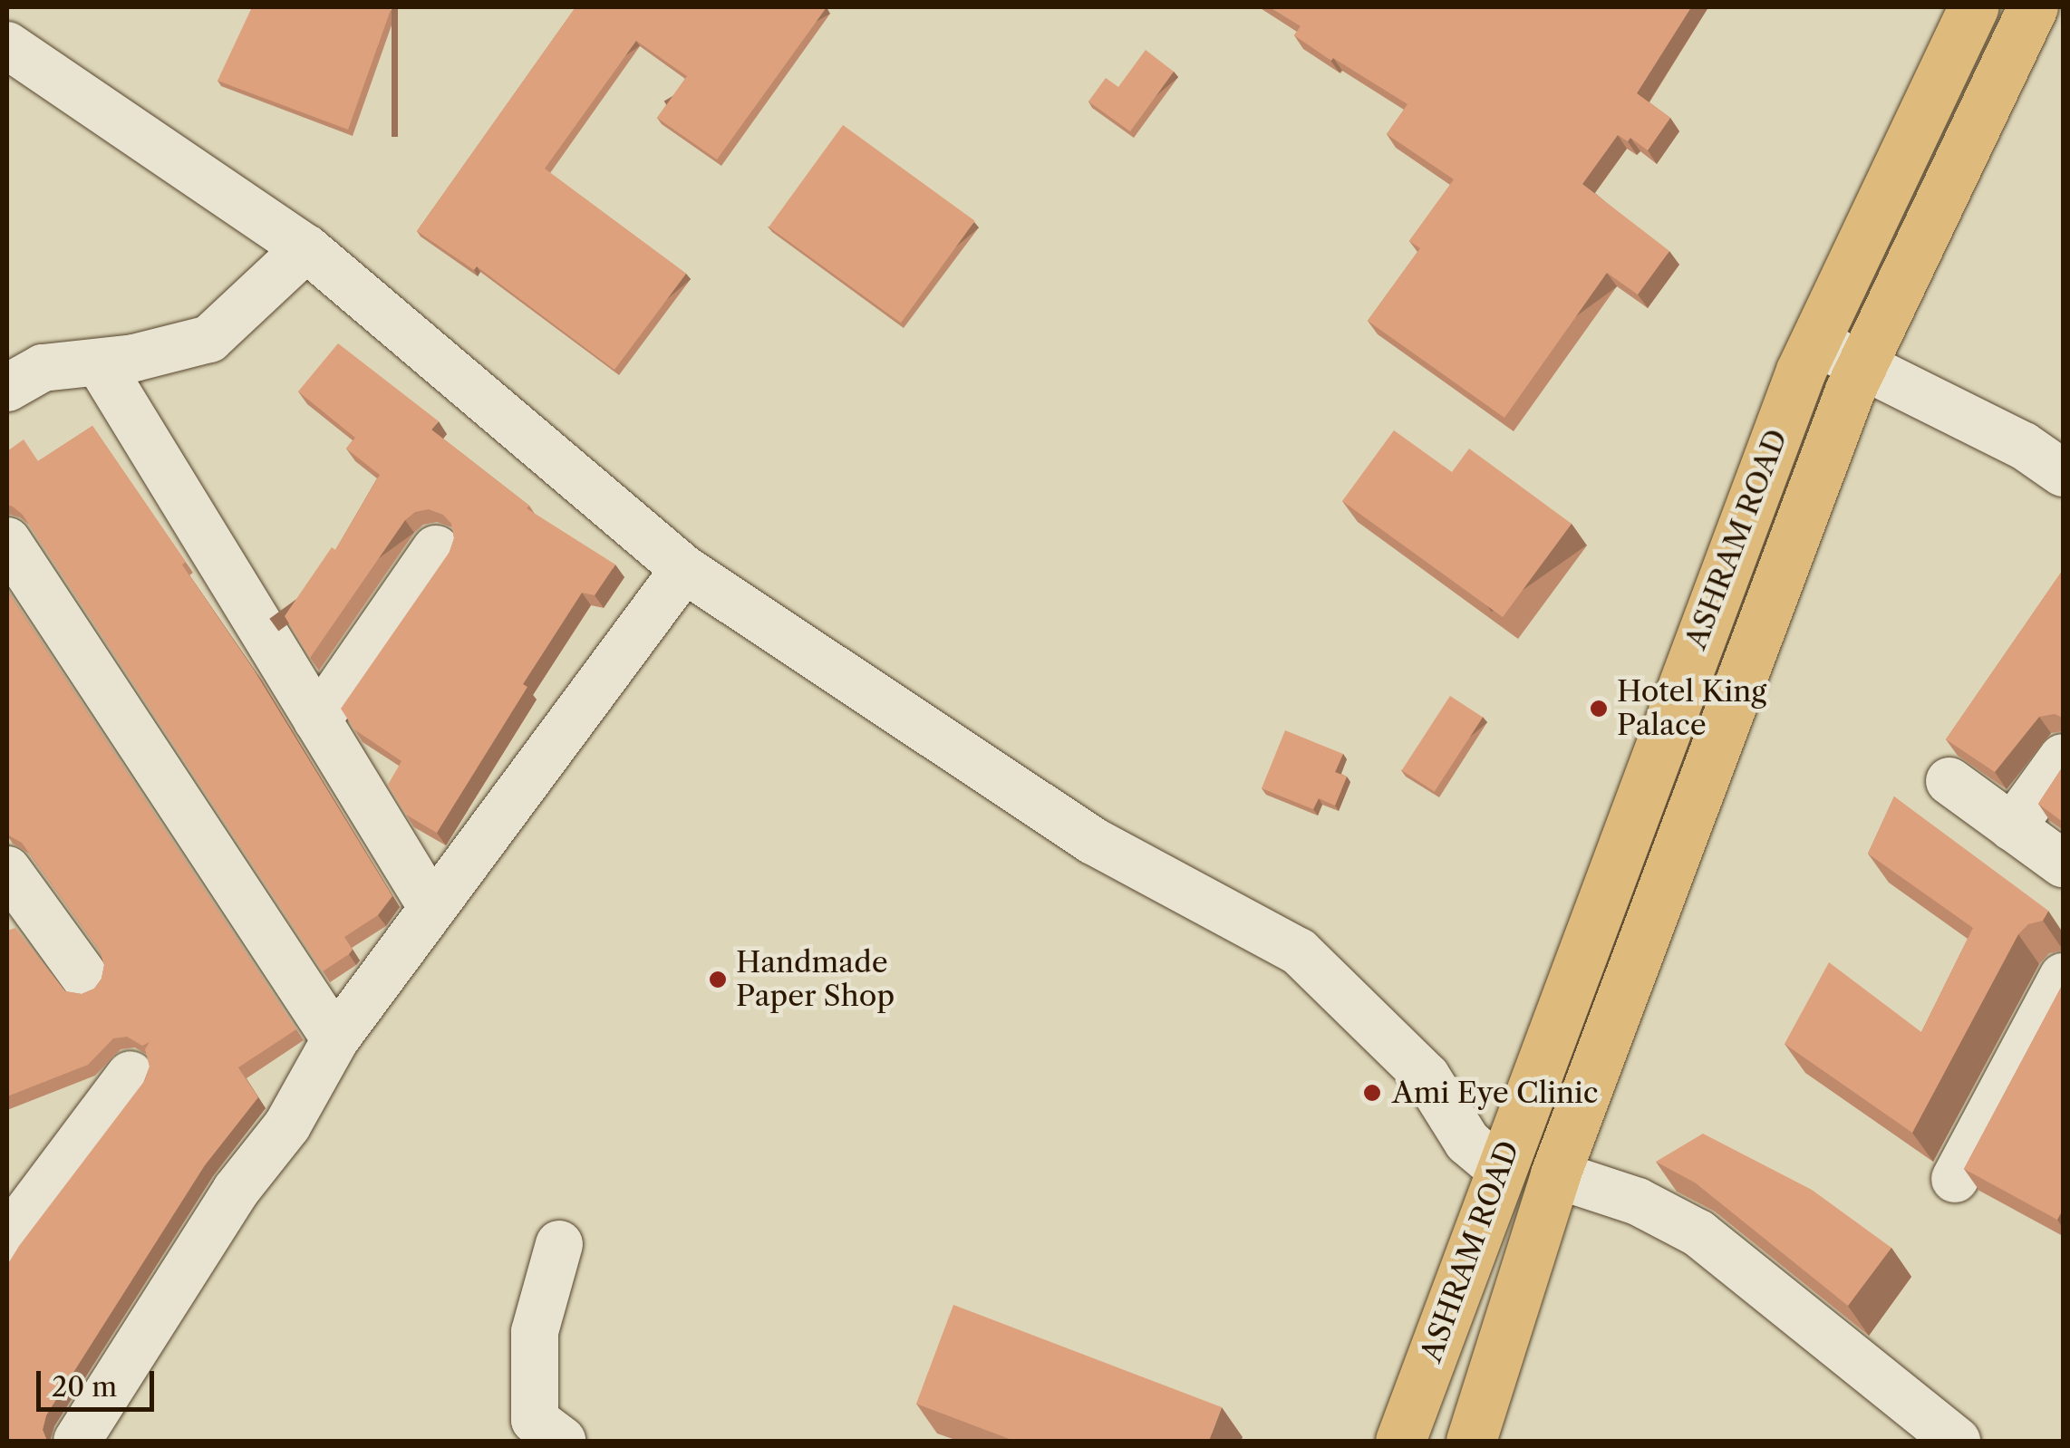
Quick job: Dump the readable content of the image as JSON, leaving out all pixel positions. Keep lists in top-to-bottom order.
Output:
{
  "streets": {
    "main road": ["ASHRAM ROAD"]
  },
  "places": ["Hotel King Palace", "Handmade Paper Shop", "Ami Eye Clinic"],
  "scale_bar": "20 m"
}
